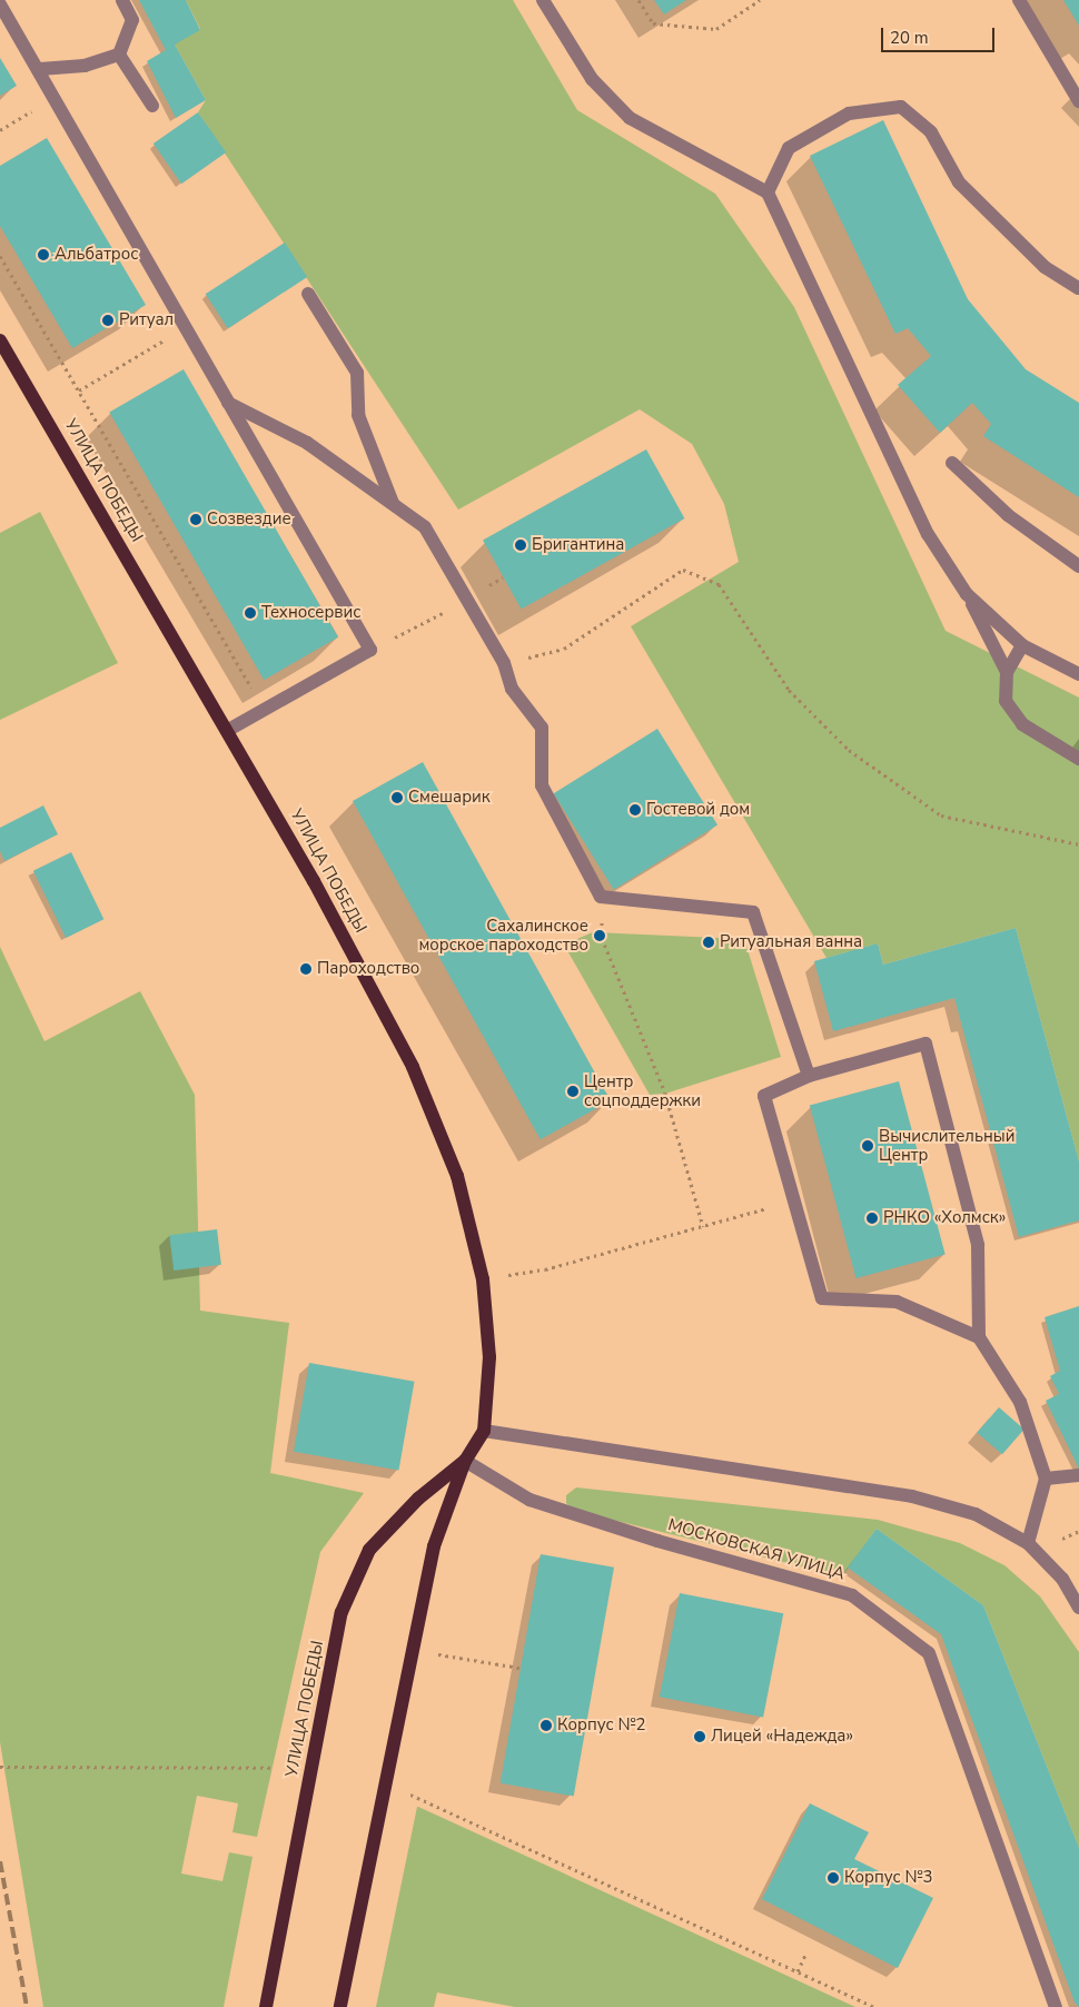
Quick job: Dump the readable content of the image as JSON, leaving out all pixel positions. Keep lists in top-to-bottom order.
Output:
{
  "streets": {
    "main road": ["УЛИЦА ПОБЕДЫ"],
    "street": ["МОСКОВСКАЯ УЛИЦА"]
  },
  "crossings": [
    ["УЛИЦА ПОБЕДЫ", "МОСКОВСКАЯ УЛИЦА"]
  ],
  "places": [
    "Альбатрос",
    "Ритуал",
    "Созвездие",
    "Бригантина",
    "Техносервис",
    "Смешарик",
    "Гостевой дом",
    "Сахалинское морское пароходство",
    "Ритуальная ванна",
    "Пароходство",
    "Центр соцподдержки",
    "Вычислительный Центр",
    "РНКО «Холмск»",
    "Корпус №2",
    "Лицей «Надежда»",
    "Корпус №3"
  ],
  "scale_bar": "20 m"
}
